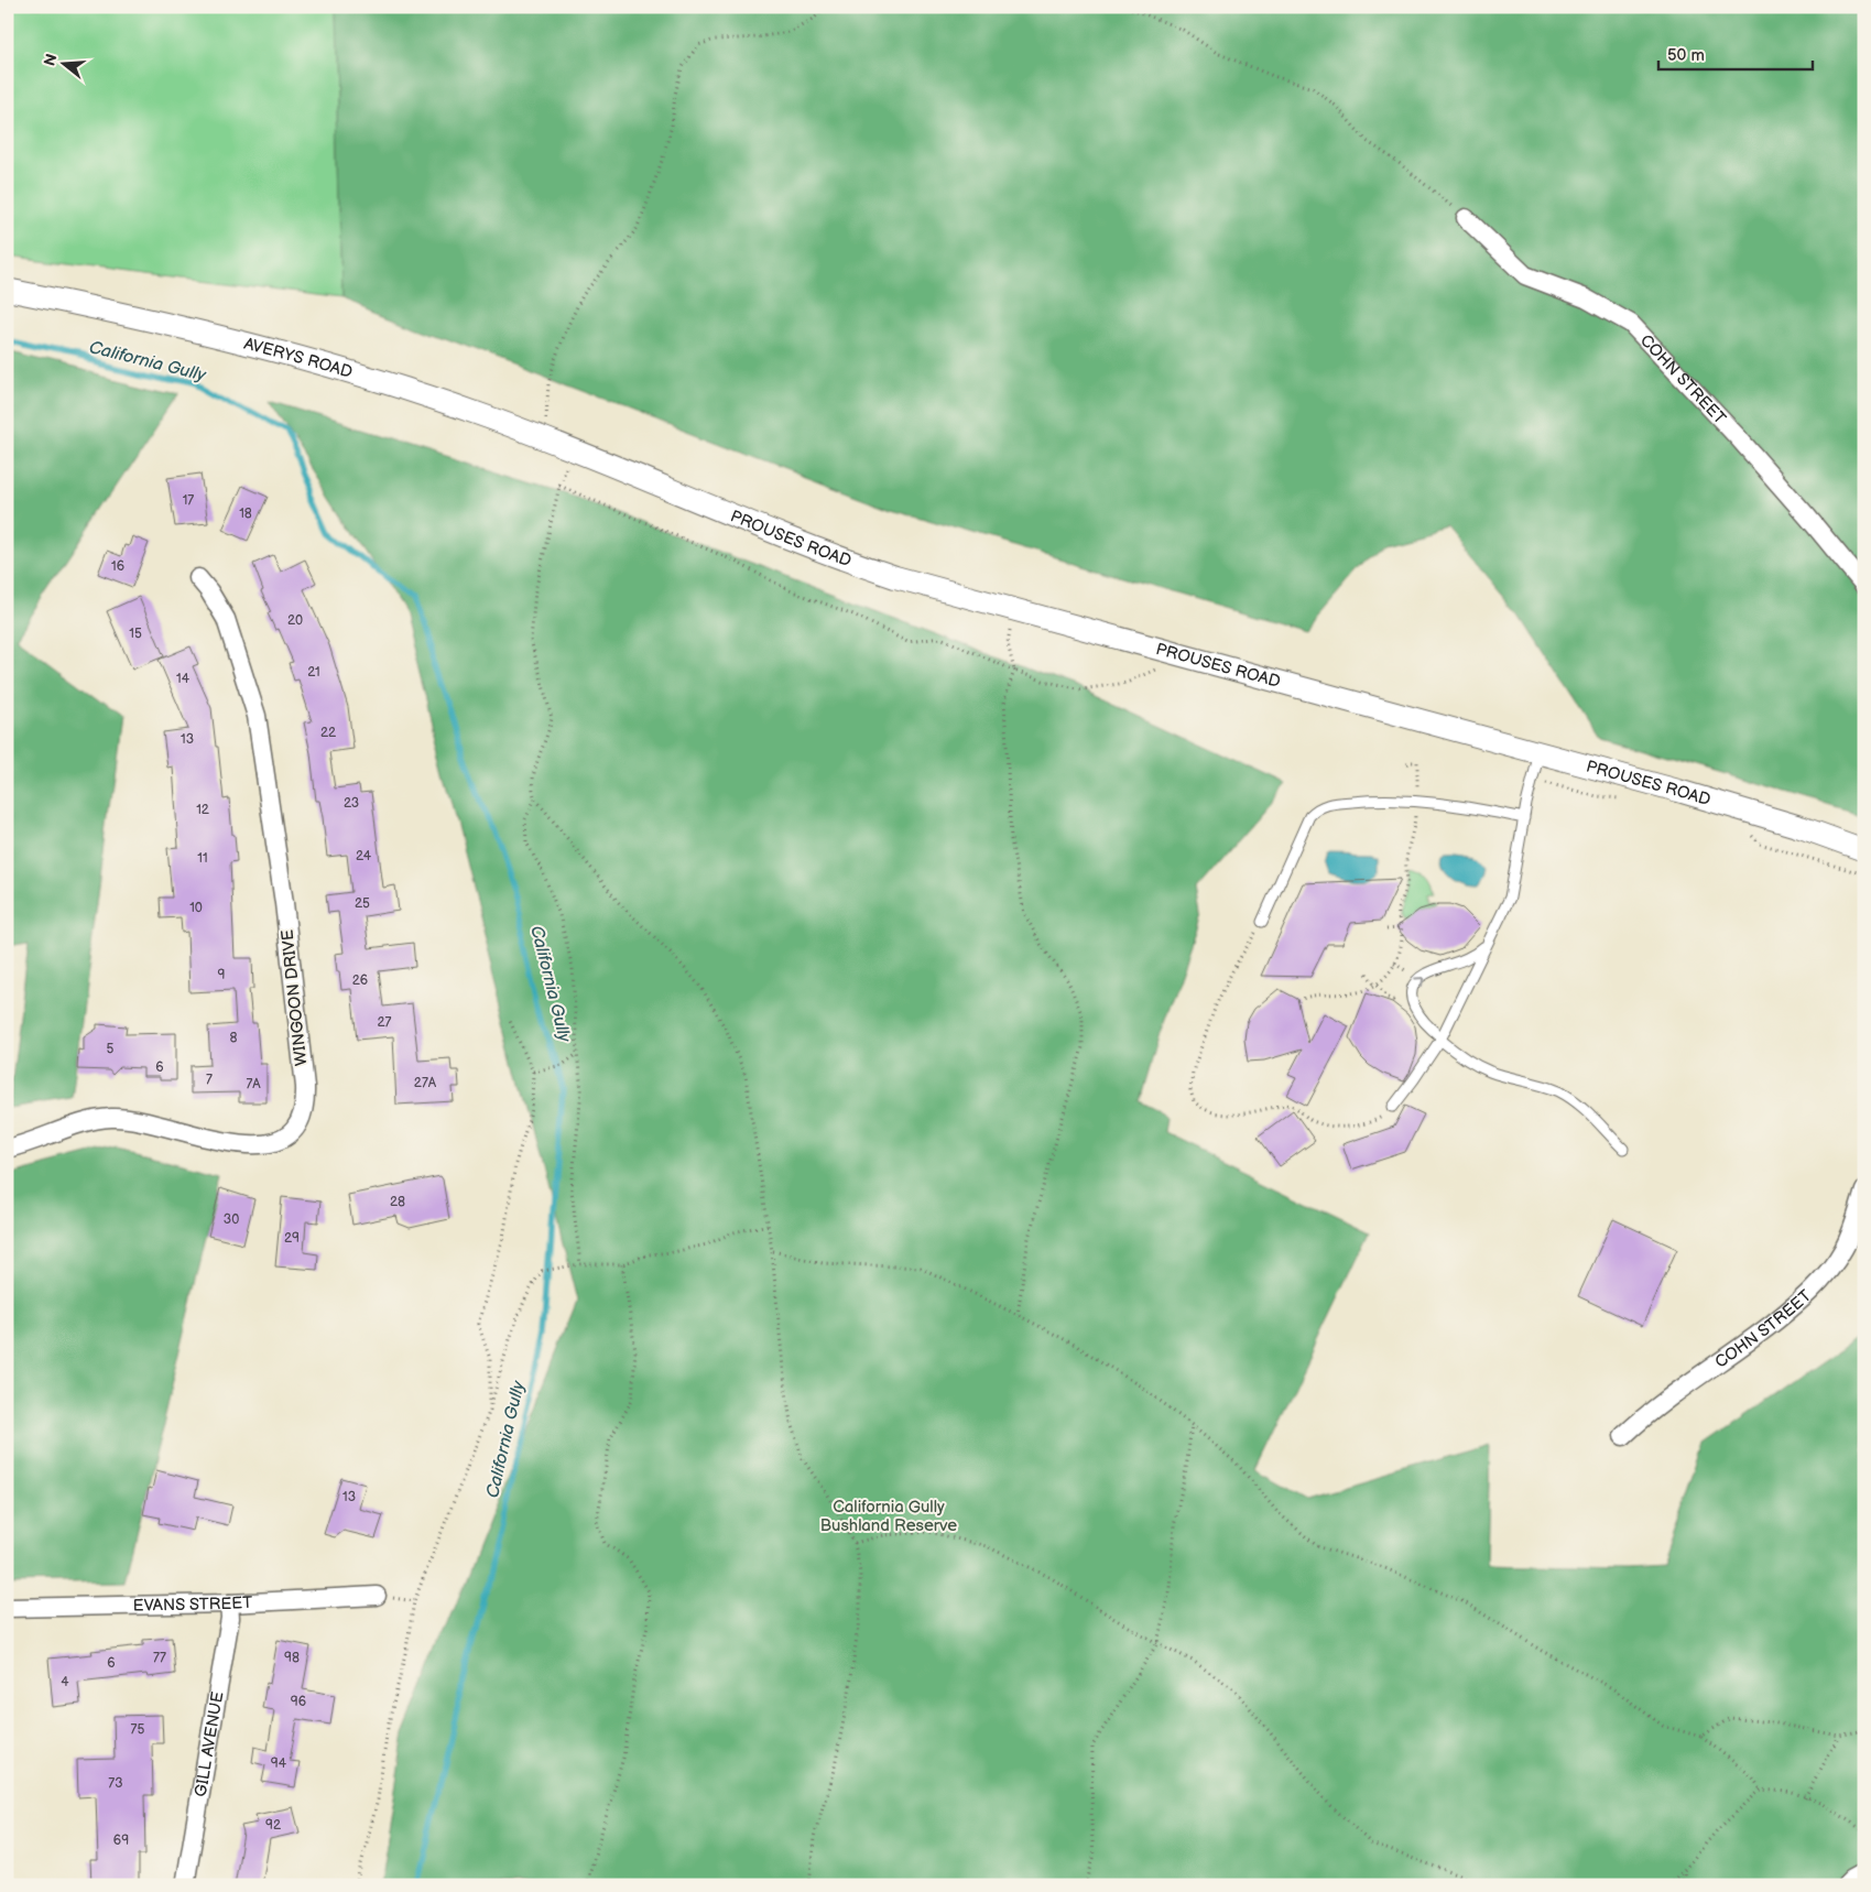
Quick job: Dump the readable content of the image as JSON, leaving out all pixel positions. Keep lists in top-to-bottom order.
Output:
{
  "streets": {
    "street": [
      "AVERYS ROAD",
      "COHN STREET",
      "PROUSES ROAD",
      "WINGOON DRIVE",
      "EVANS STREET",
      "GILL AVENUE"
    ]
  },
  "crossings": [
    ["AVERYS ROAD", "PROUSES ROAD"],
    ["EVANS STREET", "GILL AVENUE"]
  ],
  "water": ["California Gully"],
  "parks": ["California Gully Bushland Reserve"],
  "house_numbers": [
    "17",
    "18",
    "16",
    "20",
    "15",
    "21",
    "14",
    "22",
    "13",
    "23",
    "12",
    "24",
    "11",
    "25",
    "10",
    "9",
    "26",
    "27",
    "8",
    "5",
    "6",
    "7",
    "27A",
    "7A",
    "28",
    "30",
    "29",
    "13",
    "77",
    "98",
    "6",
    "4",
    "96",
    "75",
    "94",
    "73",
    "92",
    "69"
  ],
  "scale_bar": "50 m",
  "north": "left"
}
